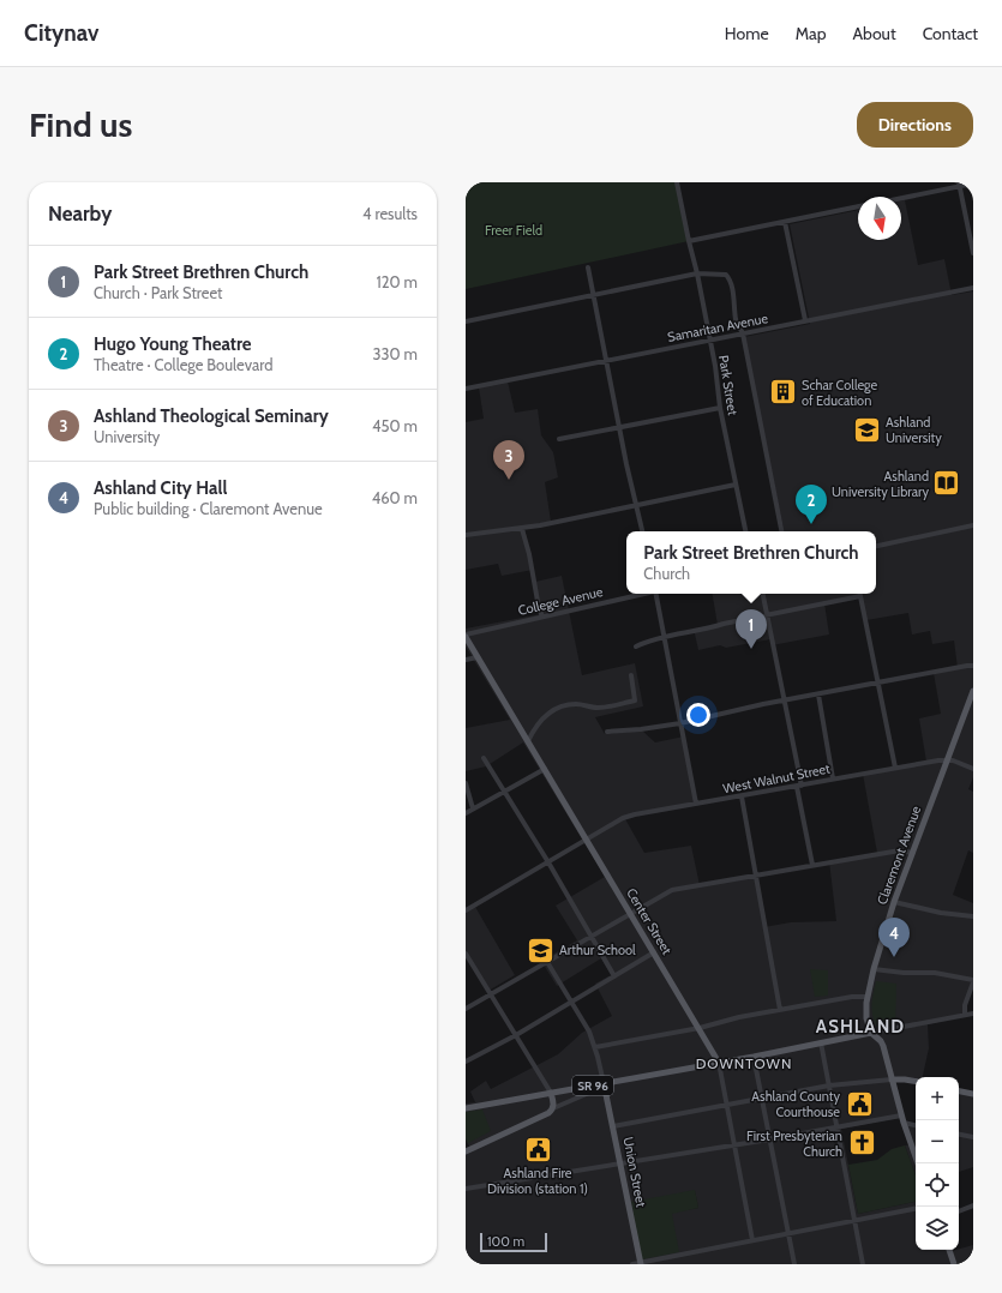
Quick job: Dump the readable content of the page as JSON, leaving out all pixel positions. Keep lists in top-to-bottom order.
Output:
{
  "streets": {
    "main road": [
      "Claremont Avenue",
      "Center Street",
      "SR 96",
      "Union Street"
    ],
    "street": [
      "Samaritan Avenue",
      "Park Street",
      "College Avenue",
      "West Walnut Street"
    ]
  },
  "crossings": [
    ["Samaritan Avenue", "Park Street"],
    ["College Avenue", "Center Street"],
    ["West Walnut Street", "Claremont Avenue"],
    ["West Walnut Street", "Center Street"],
    ["Center Street", "SR 96"],
    ["SR 96", "Union Street"]
  ],
  "districts": ["ASHLAND", "DOWNTOWN"],
  "parks": ["Freer Field"],
  "places": {
    "building": ["Schar College of Education"],
    "school or university": ["Ashland University", "Arthur School"],
    "library": ["Ashland University Library"],
    "public building": ["Ashland County Courthouse", "Ashland Fire Division (station 1)"],
    "church": ["First Presbyterian Church"]
  },
  "scale_bar": "100 m",
  "north": "bottom",
  "page": {
    "header": "Citynav",
    "nav": [
      "Home",
      "Map",
      "About",
      "Contact"
    ],
    "buttons": "Directions",
    "title": "Find us",
    "heading": ["Nearby", "4 results"],
    "list": [
      {
        "mark": "1",
        "name": "Park Street Brethren Church",
        "note": "Church · Park Street",
        "value": "120 m"
      },
      {
        "mark": "2",
        "name": "Hugo Young Theatre",
        "note": "Theatre · College Boulevard",
        "value": "330 m"
      },
      {
        "mark": "3",
        "name": "Ashland Theological Seminary",
        "note": "University",
        "value": "450 m"
      },
      {
        "mark": "4",
        "name": "Ashland City Hall",
        "note": "Public building · Claremont Avenue",
        "value": "460 m"
      }
    ],
    "pins": [
      "3",
      "2",
      "1",
      "4"
    ],
    "popup": ["Park Street Brethren Church", "Church"],
    "map_buttons": ["+", "−"],
    "scale": "100 m"
  }
}
